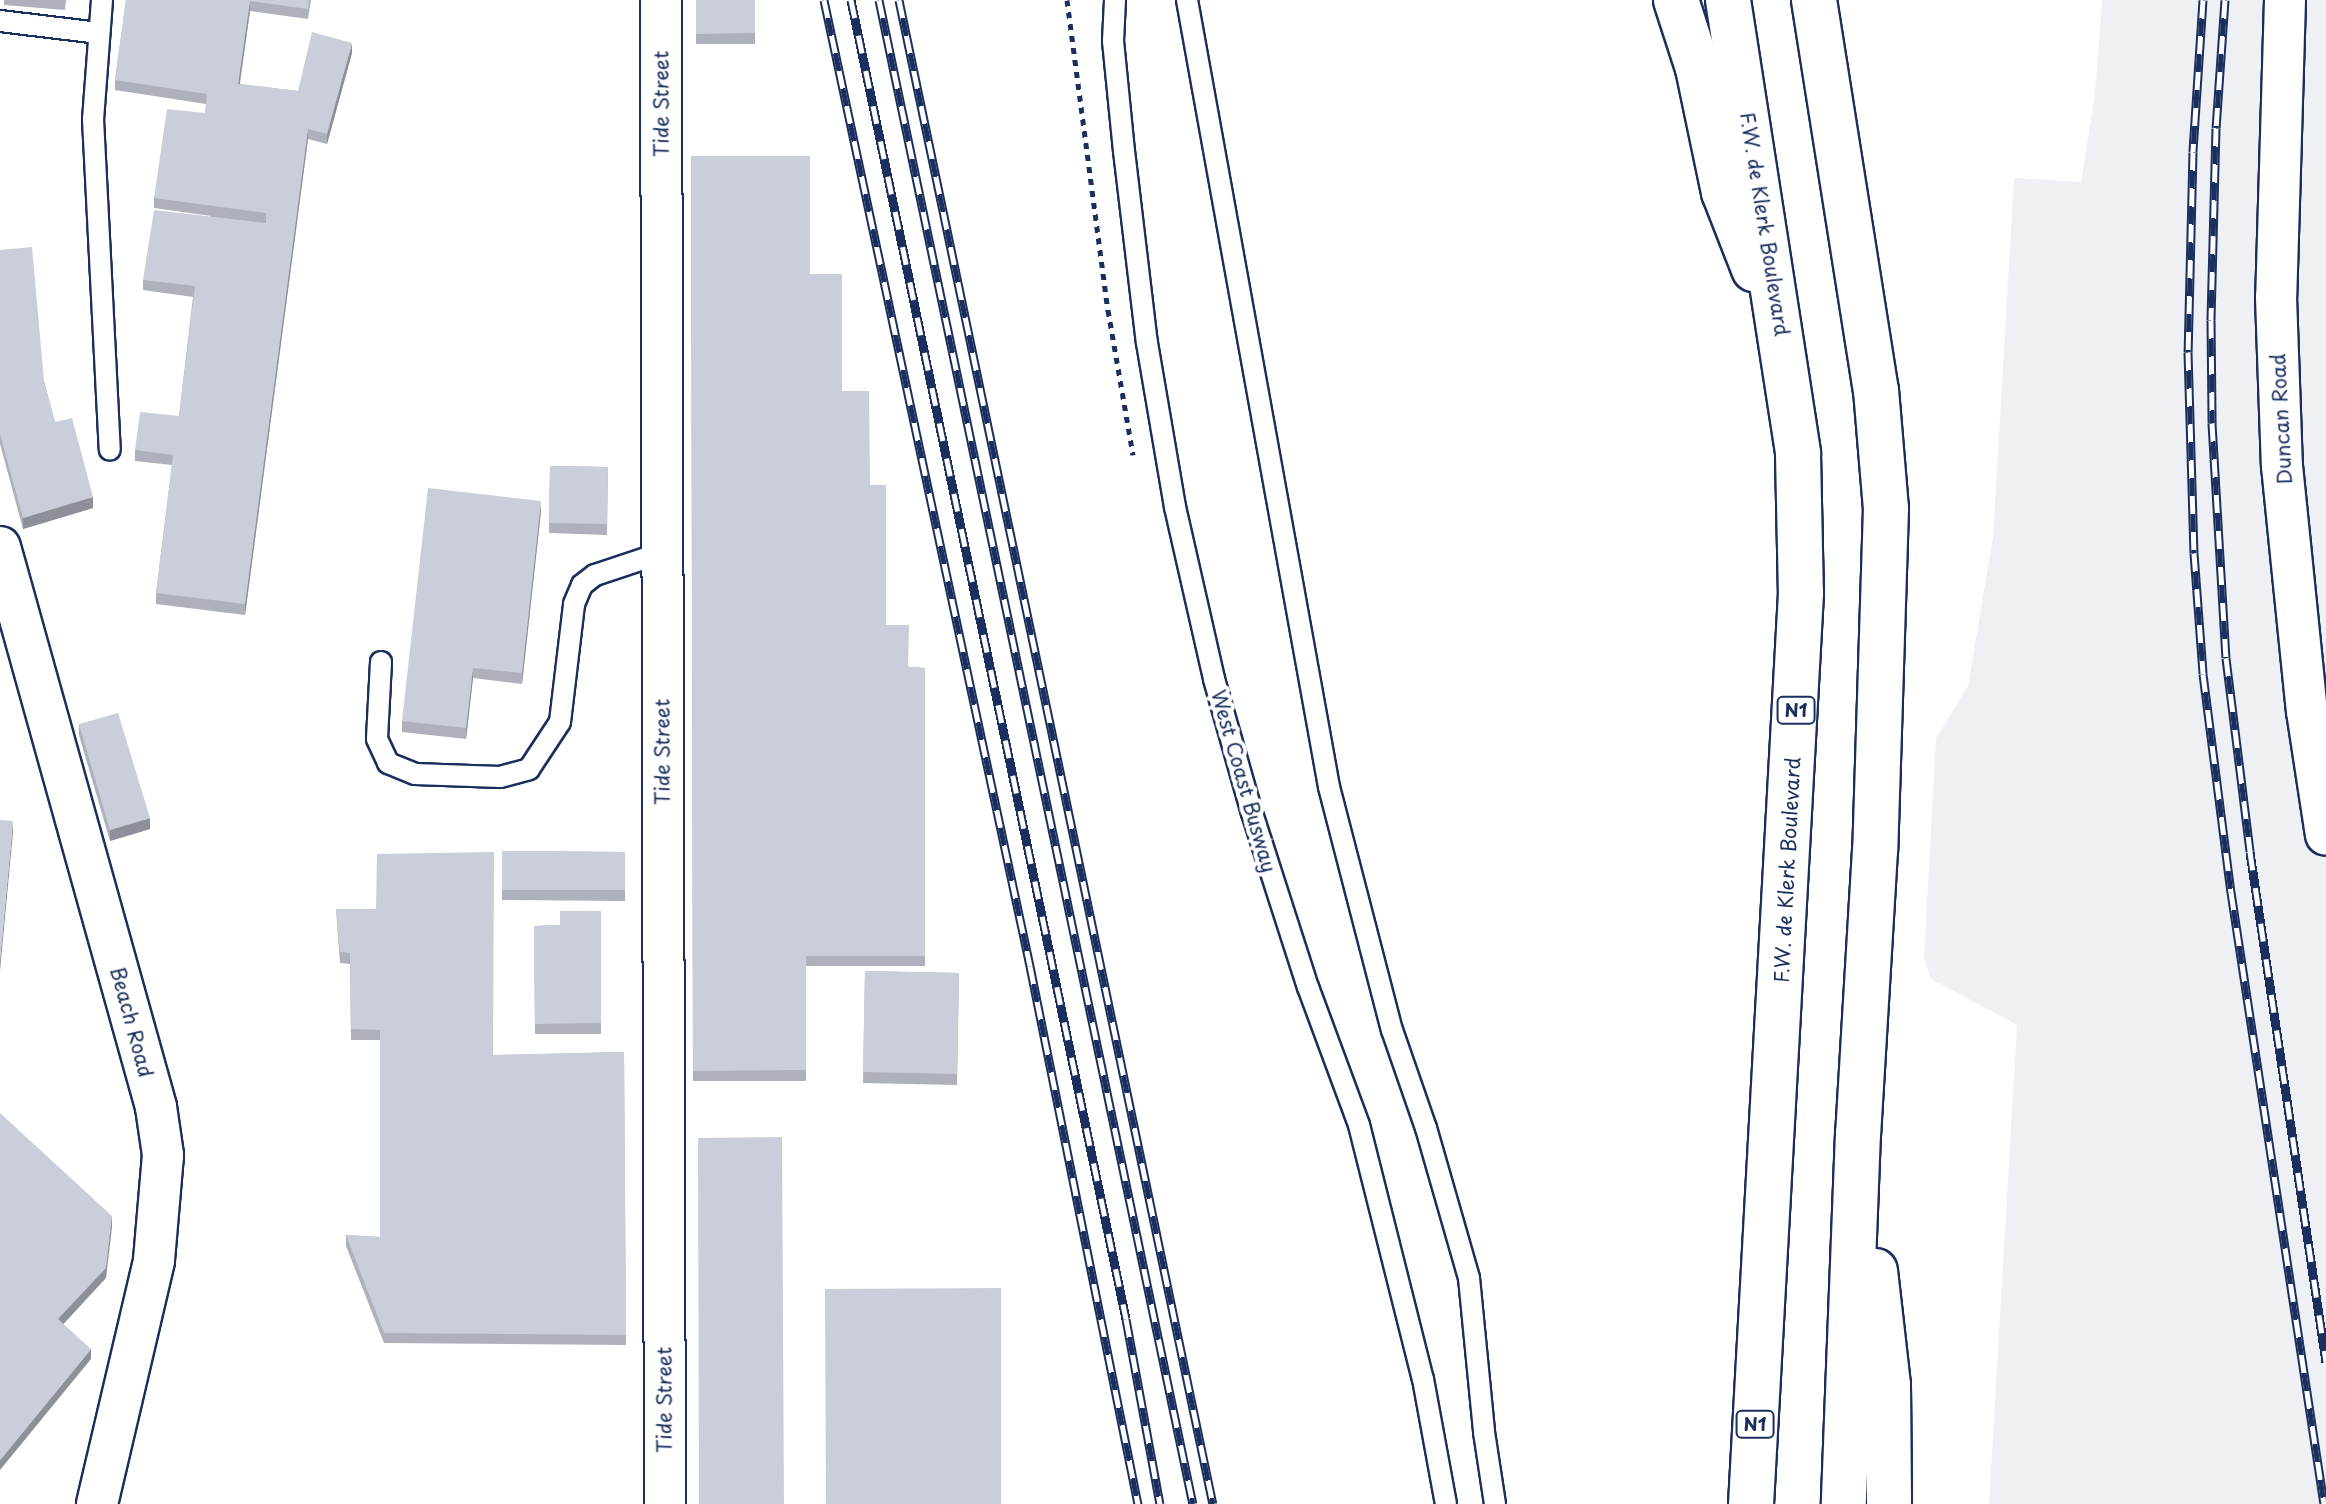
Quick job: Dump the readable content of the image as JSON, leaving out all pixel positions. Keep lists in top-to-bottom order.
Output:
{
  "streets": {
    "highway": ["F.W. de Klerk Boulevard", "N1"],
    "street": ["Tide Street", "Duncan Road", "Beach Road"],
    "lane": ["West Coast Busway"]
  }
}
